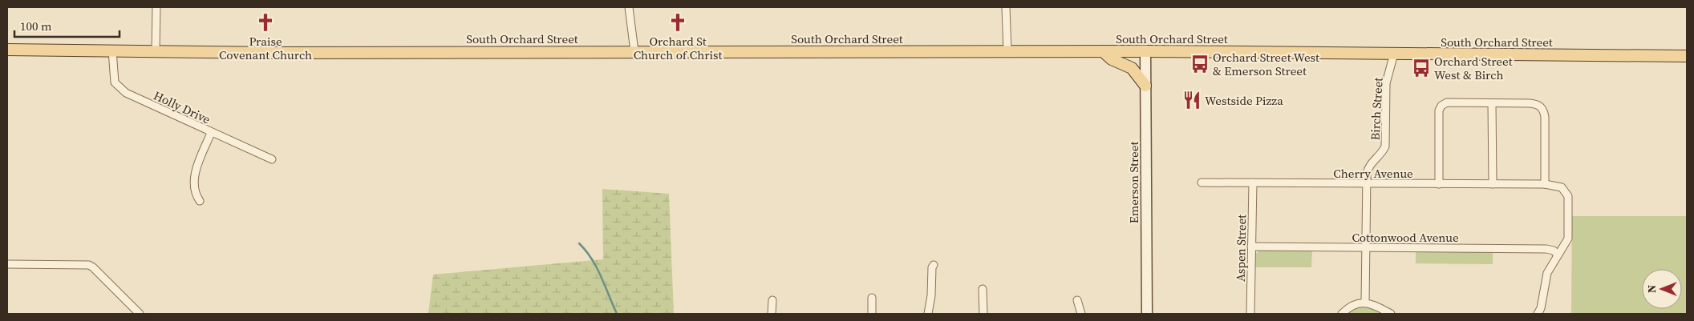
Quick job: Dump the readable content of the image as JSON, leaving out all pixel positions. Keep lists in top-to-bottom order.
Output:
{
  "streets": {
    "main road": ["South Orchard Street", "Emerson Street"],
    "street": [
      "Holly Drive",
      "Birch Street",
      "Cherry Avenue",
      "Cottonwood Avenue",
      "Aspen Street"
    ]
  },
  "crossings": [
    ["South Orchard Street", "Holly Drive"],
    ["South Orchard Street", "Birch Street"],
    ["South Orchard Street", "Emerson Street"],
    ["Birch Street", "Cherry Avenue"],
    ["Birch Street", "Cottonwood Avenue"],
    ["Cherry Avenue", "Cottonwood Avenue"],
    ["Cherry Avenue", "Aspen Street"],
    ["Cottonwood Avenue", "Aspen Street"]
  ],
  "places": {
    "church": ["Praise Covenant Church", "Orchard St Church of Christ"],
    "bus stop": ["Orchard Street West & Emerson Street", "Orchard Street West & Birch"],
    "restaurant": ["Westside Pizza"]
  },
  "scale_bar": "100 m",
  "north": "left"
}
